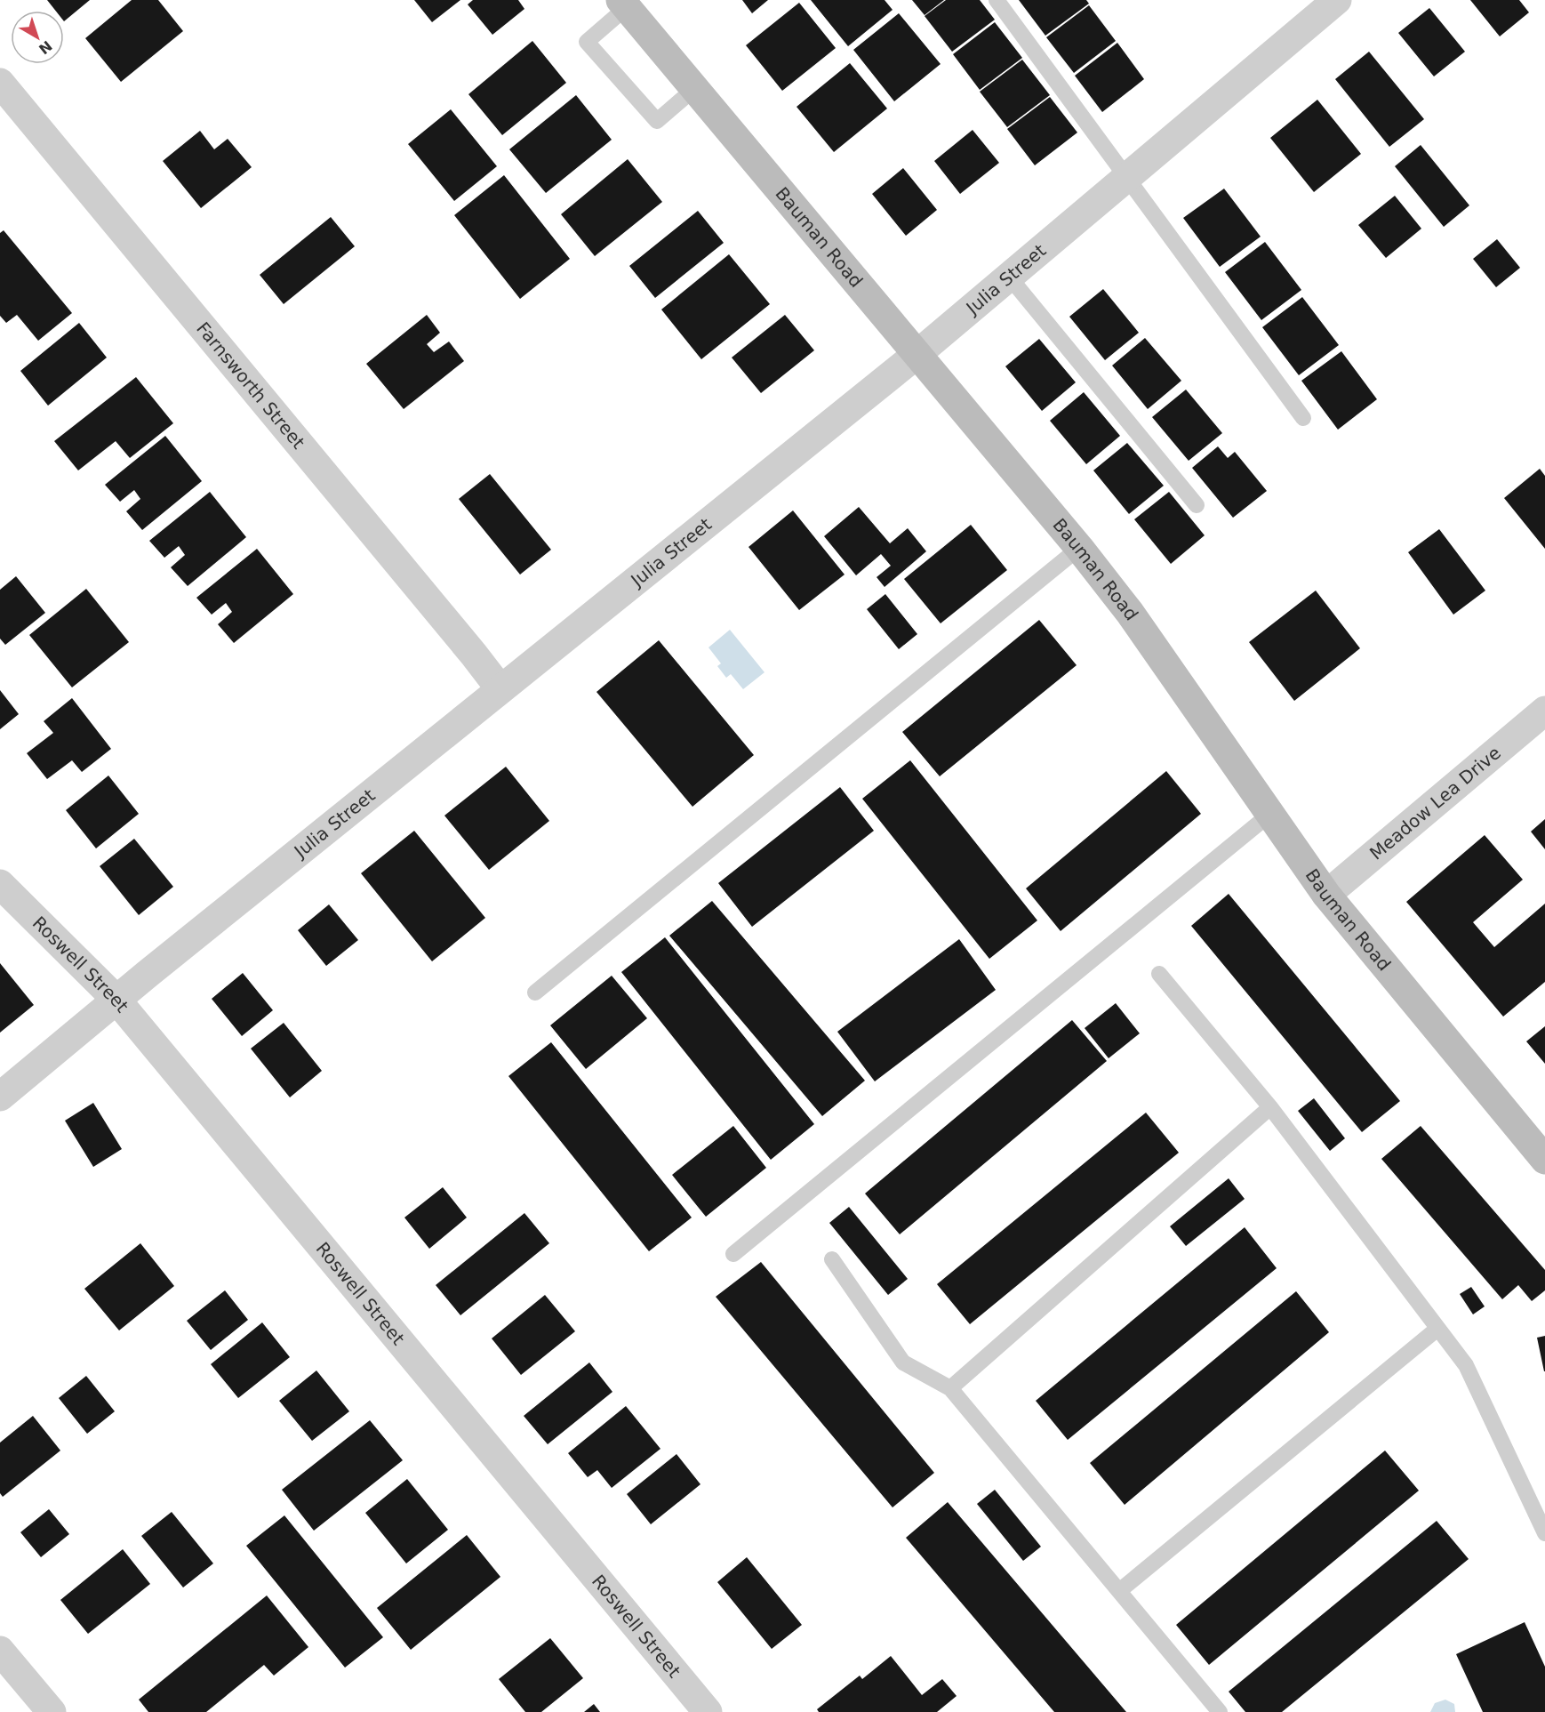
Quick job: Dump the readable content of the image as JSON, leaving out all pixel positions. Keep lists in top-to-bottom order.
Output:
{
  "streets": {
    "street": [
      "Bauman Road",
      "Julia Street",
      "Farnsworth Street",
      "Meadow Lea Drive",
      "Roswell Street"
    ]
  },
  "crossings": [
    ["Bauman Road", "Julia Street"],
    ["Bauman Road", "Meadow Lea Drive"],
    ["Julia Street", "Farnsworth Street"],
    ["Julia Street", "Roswell Street"]
  ],
  "north": "bottom right"
}
